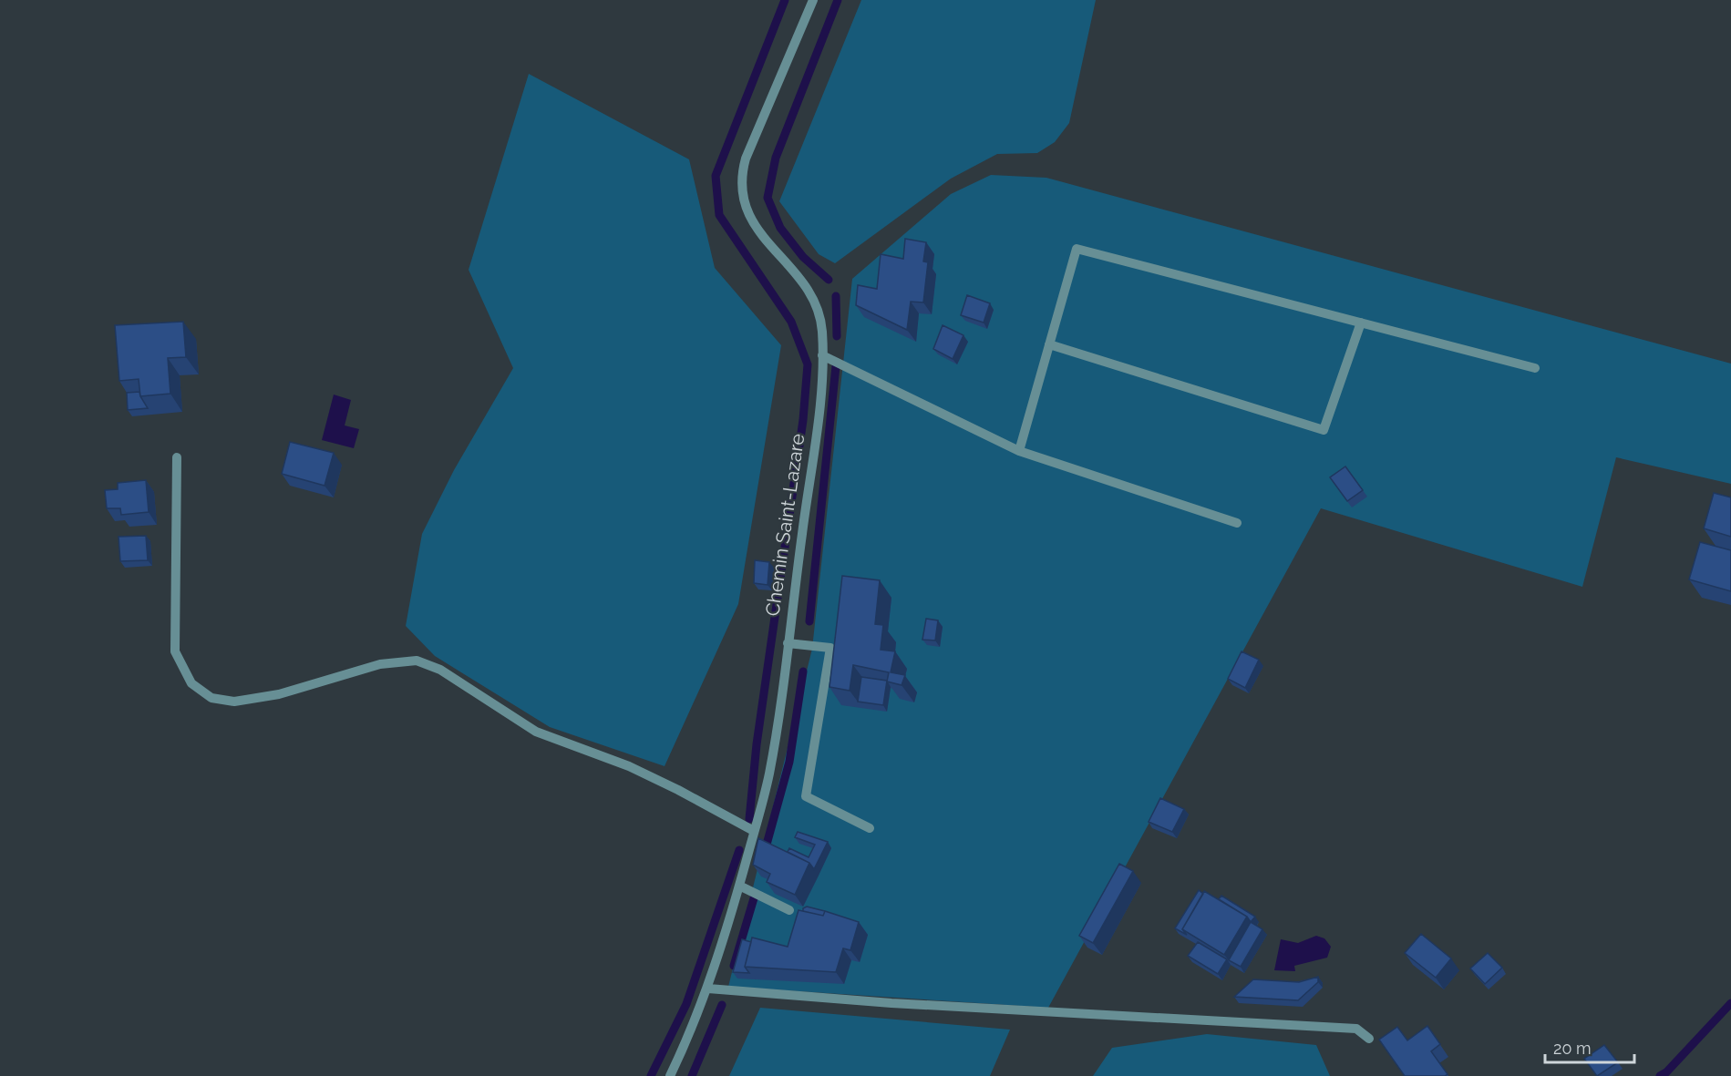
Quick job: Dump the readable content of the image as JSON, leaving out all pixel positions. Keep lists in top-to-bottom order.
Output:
{
  "streets": {
    "street": ["Chemin Saint-Lazare"]
  },
  "scale_bar": "20 m"
}
